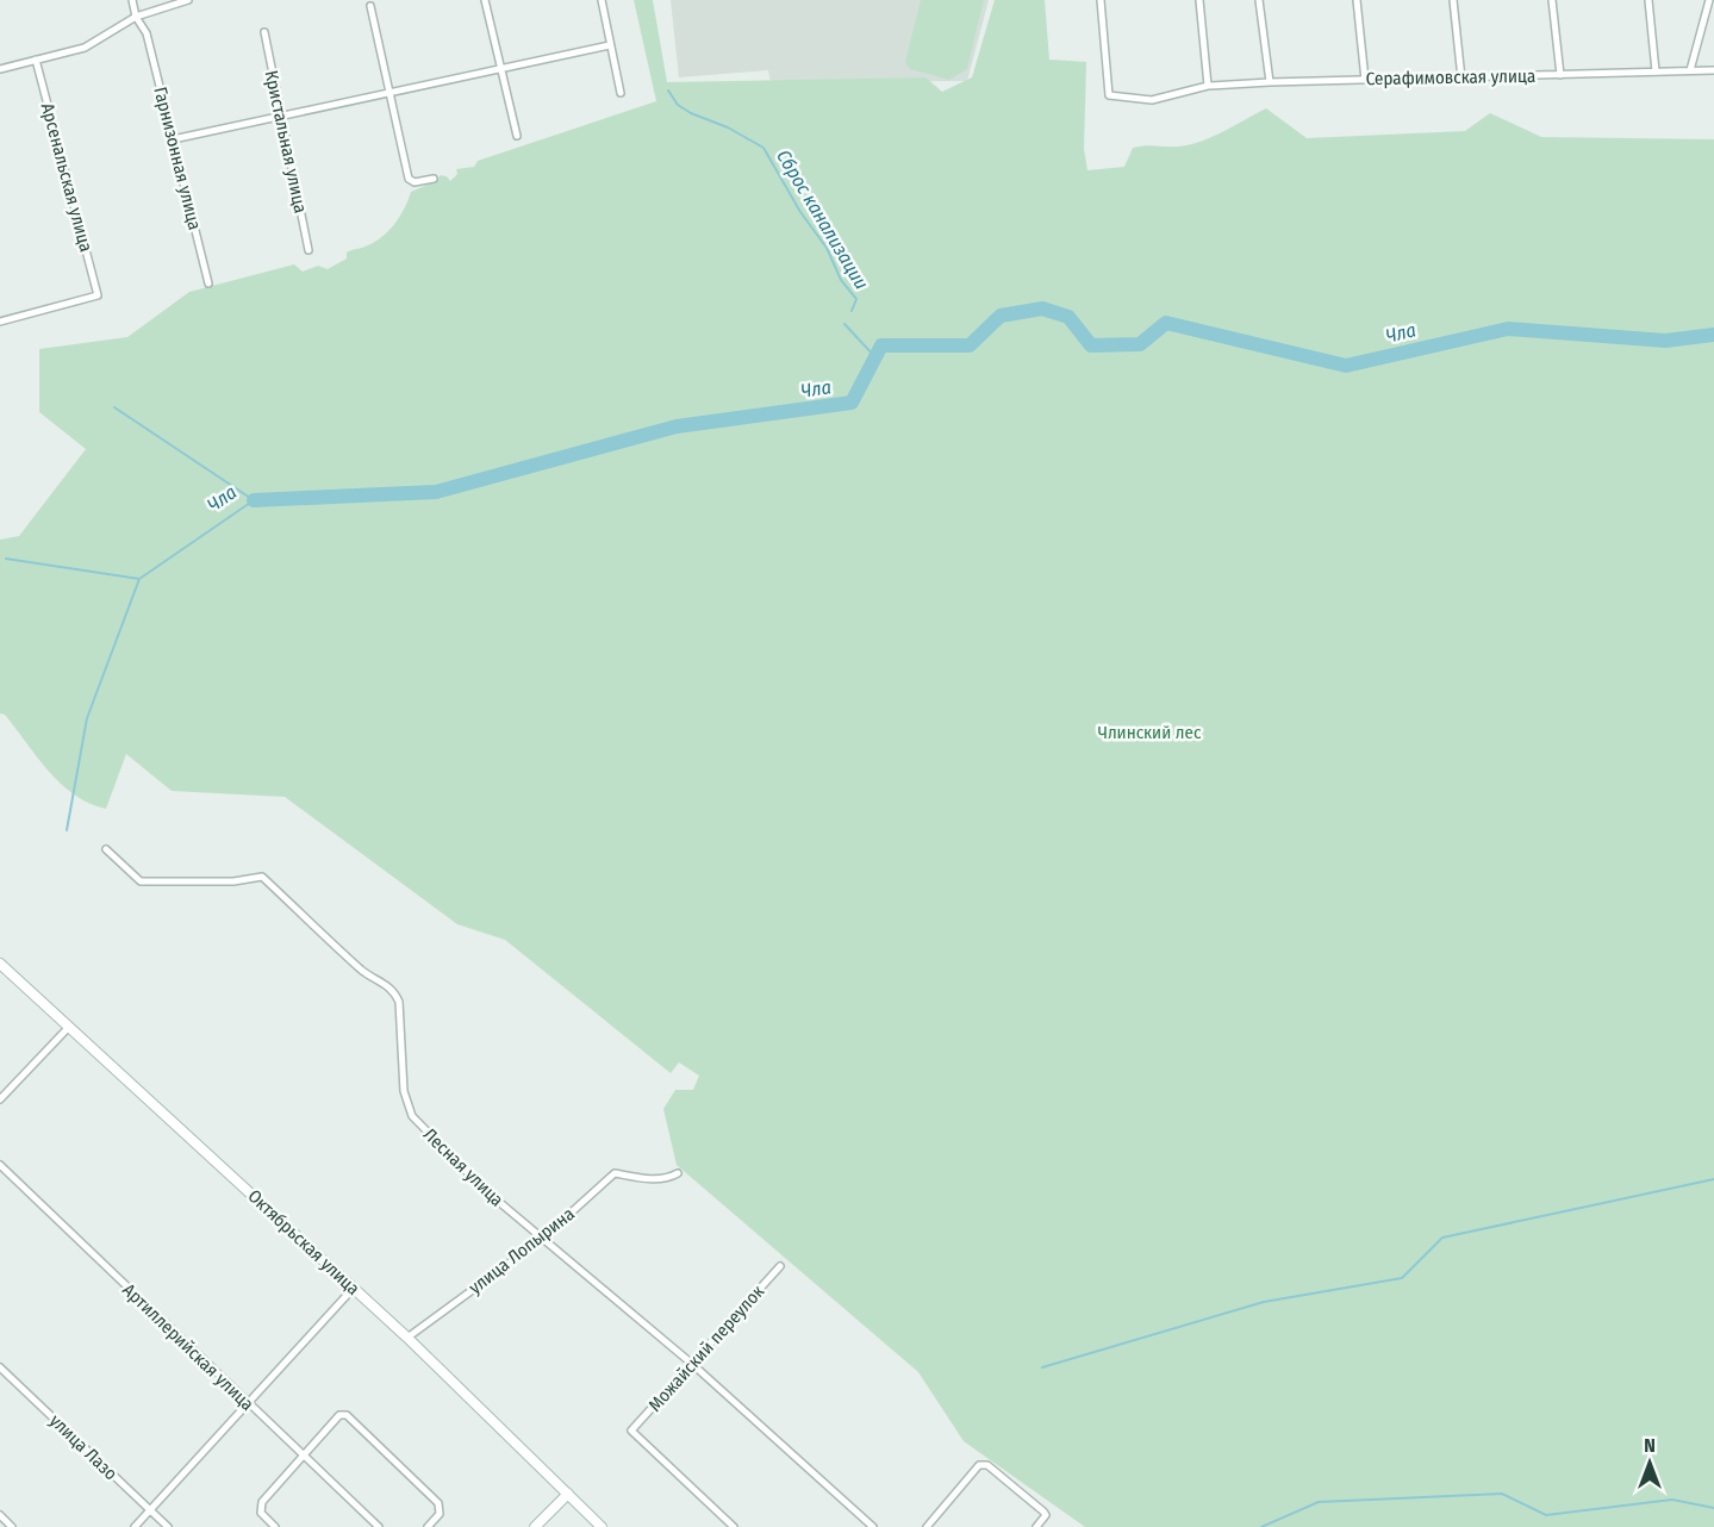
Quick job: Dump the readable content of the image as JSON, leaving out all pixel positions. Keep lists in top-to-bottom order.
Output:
{
  "streets": {
    "main road": ["Октябрьская улица"],
    "street": [
      "Серафимовская улица",
      "Кристальная улица",
      "Гарнизонная улица",
      "Арсенальская улица",
      "Лесная улица",
      "улица Лопырина",
      "Артиллерийская улица",
      "Можайский переулок",
      "улица Лазо"
    ]
  },
  "crossings": [
    ["Лесная улица", "улица Лопырина"],
    ["Лесная улица", "Можайский переулок"],
    ["Октябрьская улица", "улица Лопырина"]
  ],
  "water": ["Сброс канализации", "Чла"],
  "parks": ["Члинский лес"],
  "north": "top"
}
